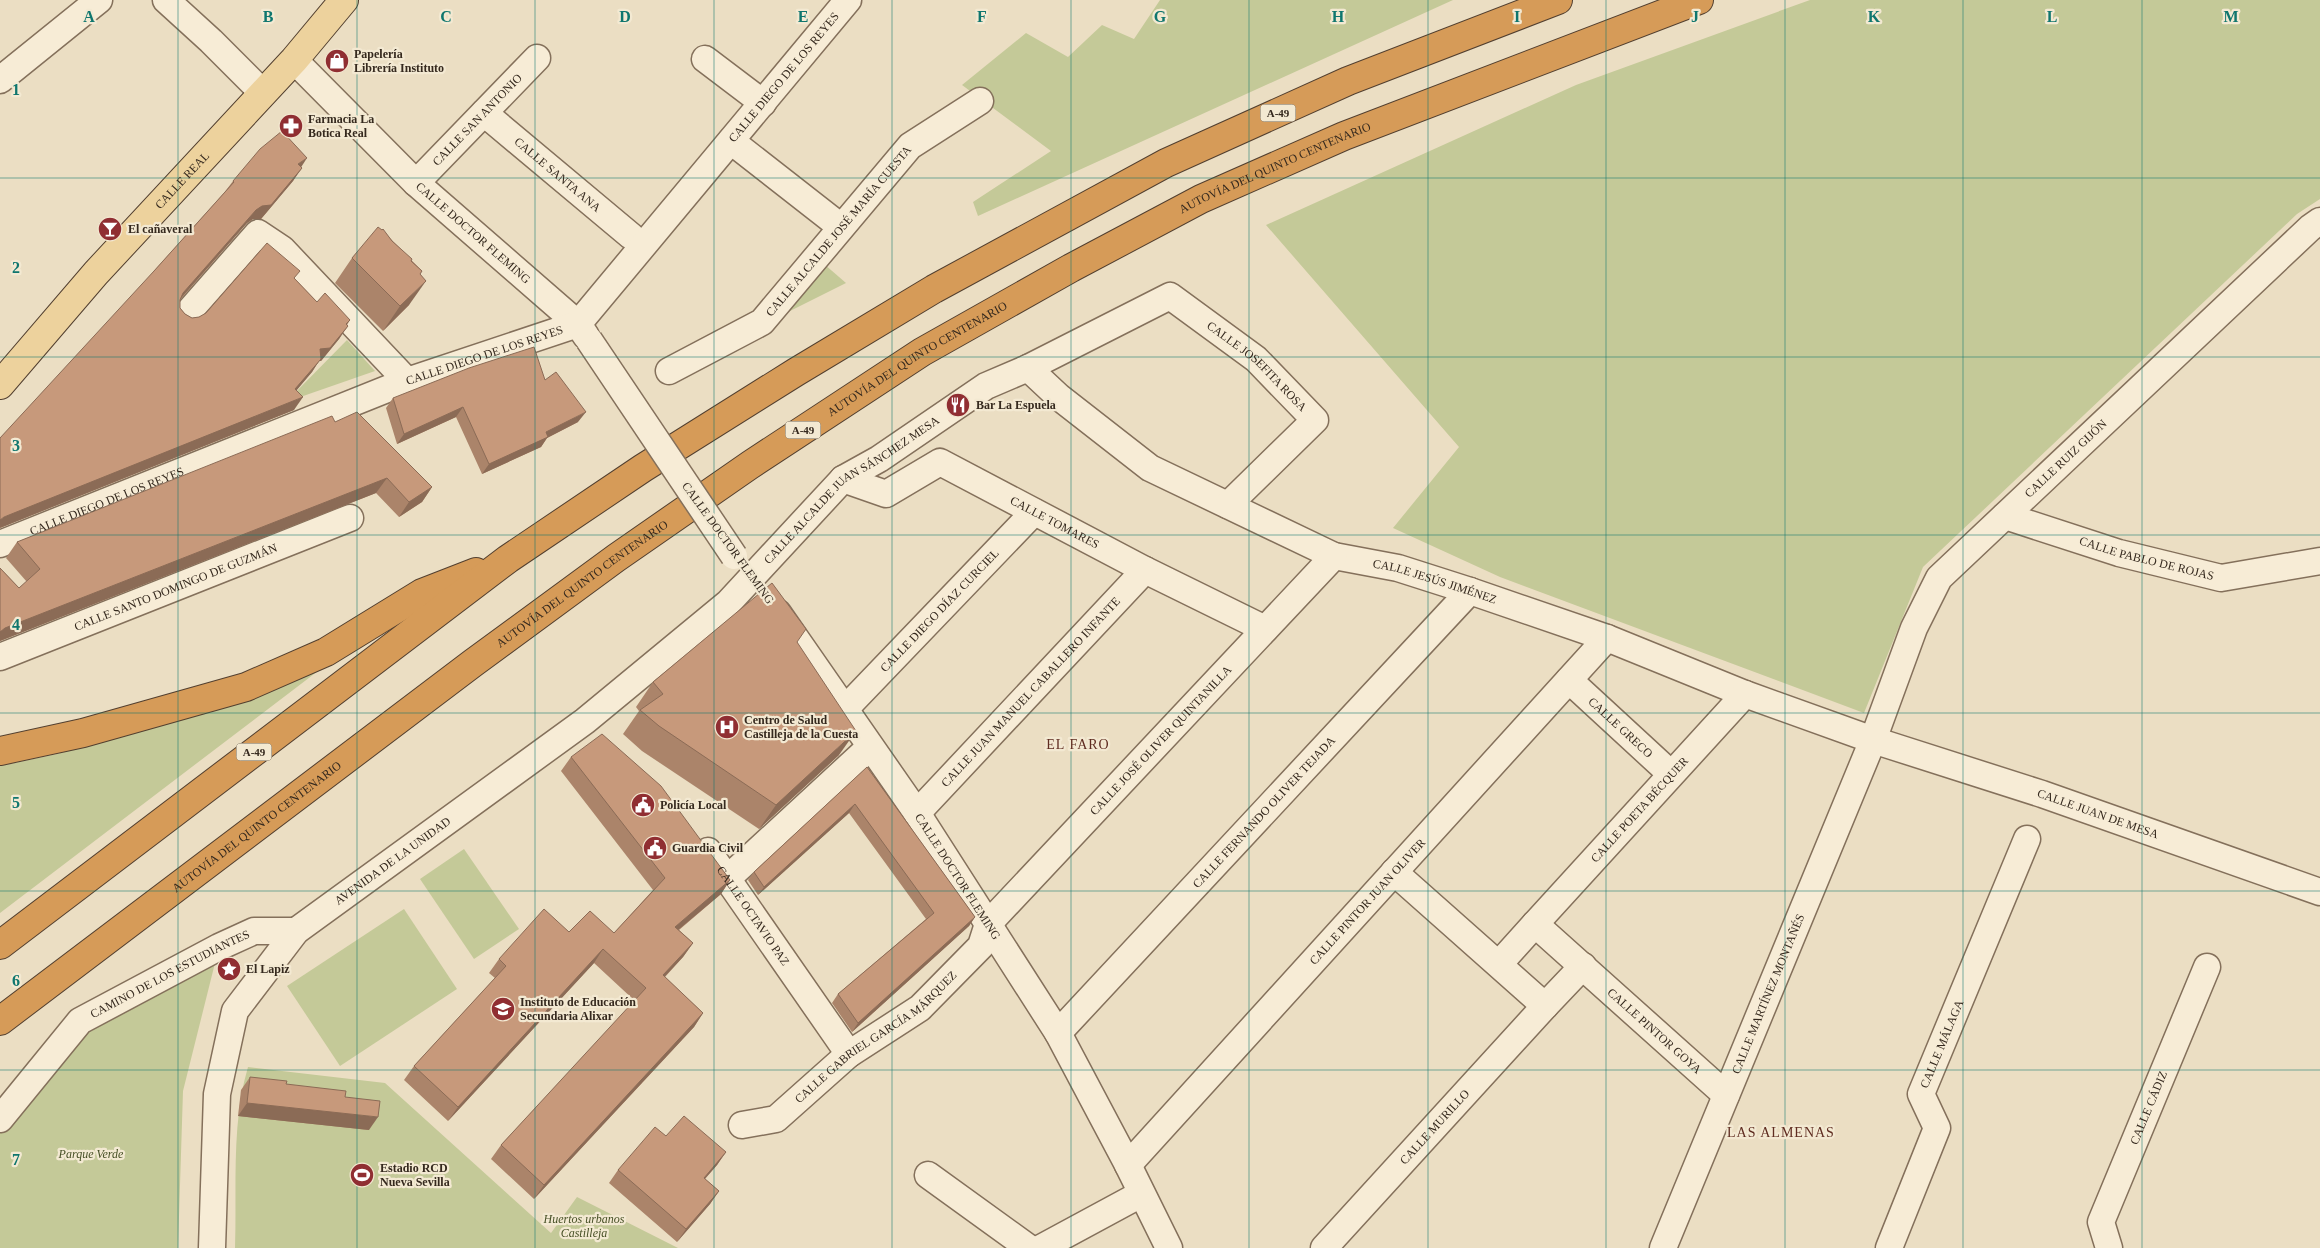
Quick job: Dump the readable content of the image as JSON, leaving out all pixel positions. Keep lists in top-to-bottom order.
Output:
{
  "streets": {
    "highway": ["A-49", "AUTOVÍA DEL QUINTO CENTENARIO"],
    "main road": ["CALLE REAL"],
    "street": [
      "CALLE DIEGO DE LOS REYES",
      "CALLE SAN ANTONIO",
      "CALLE SANTA ANA",
      "CALLE ALCALDE JOSÉ MARÍA CUESTA",
      "CALLE DOCTOR FLEMING",
      "CALLE JOSEFITA ROSA",
      "CALLE RUIZ GIJÓN",
      "CALLE ALCALDE JUAN SÁNCHEZ MESA",
      "CALLE TOMARES",
      "CALLE PABLO DE ROJAS",
      "CALLE JESÚS JIMÉNEZ",
      "CALLE SANTO DOMINGO DE GUZMÁN",
      "CALLE DIEGO DÍAZ CURCIEL",
      "CALLE JUAN MANUEL CABALLERO INFANTE",
      "CALLE GRECO",
      "CALLE JOSÉ OLIVER QUINTANILLA",
      "CALLE POETA BÉCQUER",
      "CALLE FERNANDO OLIVER TEJADA",
      "CALLE JUAN DE MESA",
      "AVENIDA DE LA UNIDAD",
      "CALLE PINTOR JUAN OLIVER",
      "CALLE OCTAVIO PAZ",
      "CAMINO DE LOS ESTUDIANTES",
      "CALLE MARTÍNEZ MONTAÑÉS",
      "CALLE PINTOR GOYA",
      "CALLE GABRIEL GARCÍA MÁRQUEZ",
      "CALLE MÁLAGA",
      "CALLE CÁDIZ",
      "CALLE MURILLO"
    ]
  },
  "crossings": [
    ["CALLE DIEGO DE LOS REYES", "CALLE DOCTOR FLEMING"],
    ["CALLE SAN ANTONIO", "CALLE SANTA ANA"],
    ["CALLE SAN ANTONIO", "CALLE DOCTOR FLEMING"],
    ["CALLE REAL", "CALLE DOCTOR FLEMING"],
    ["CALLE DOCTOR FLEMING", "CALLE ALCALDE JUAN SÁNCHEZ MESA"],
    ["CALLE DOCTOR FLEMING", "CALLE DIEGO DÍAZ CURCIEL"],
    ["CALLE DOCTOR FLEMING", "CALLE JUAN MANUEL CABALLERO INFANTE"],
    ["CALLE DOCTOR FLEMING", "CALLE JOSÉ OLIVER QUINTANILLA"],
    ["CALLE DOCTOR FLEMING", "CALLE FERNANDO OLIVER TEJADA"],
    ["CALLE DOCTOR FLEMING", "AVENIDA DE LA UNIDAD"],
    ["CALLE DOCTOR FLEMING", "CALLE PINTOR JUAN OLIVER"],
    ["CALLE DOCTOR FLEMING", "CALLE GABRIEL GARCÍA MÁRQUEZ"],
    ["CALLE JOSEFITA ROSA", "CALLE ALCALDE JUAN SÁNCHEZ MESA"],
    ["CALLE JOSEFITA ROSA", "CALLE JESÚS JIMÉNEZ"],
    ["CALLE RUIZ GIJÓN", "CALLE PABLO DE ROJAS"],
    ["CALLE RUIZ GIJÓN", "CALLE JESÚS JIMÉNEZ"],
    ["CALLE RUIZ GIJÓN", "CALLE JUAN DE MESA"],
    ["CALLE RUIZ GIJÓN", "CALLE MARTÍNEZ MONTAÑÉS"],
    ["CALLE ALCALDE JUAN SÁNCHEZ MESA", "CALLE TOMARES"],
    ["CALLE ALCALDE JUAN SÁNCHEZ MESA", "CALLE JESÚS JIMÉNEZ"],
    ["CALLE ALCALDE JUAN SÁNCHEZ MESA", "AVENIDA DE LA UNIDAD"],
    ["CALLE TOMARES", "CALLE DIEGO DÍAZ CURCIEL"],
    ["CALLE TOMARES", "CALLE JUAN MANUEL CABALLERO INFANTE"],
    ["CALLE TOMARES", "CALLE JOSÉ OLIVER QUINTANILLA"],
    ["CALLE JESÚS JIMÉNEZ", "CALLE JOSÉ OLIVER QUINTANILLA"],
    ["CALLE JESÚS JIMÉNEZ", "CALLE POETA BÉCQUER"],
    ["CALLE JESÚS JIMÉNEZ", "CALLE FERNANDO OLIVER TEJADA"],
    ["CALLE JESÚS JIMÉNEZ", "CALLE JUAN DE MESA"],
    ["CALLE JESÚS JIMÉNEZ", "CALLE PINTOR JUAN OLIVER"],
    ["CALLE JESÚS JIMÉNEZ", "CALLE MARTÍNEZ MONTAÑÉS"],
    ["CALLE GRECO", "CALLE POETA BÉCQUER"],
    ["CALLE GRECO", "CALLE PINTOR JUAN OLIVER"],
    ["CALLE JOSÉ OLIVER QUINTANILLA", "CALLE GABRIEL GARCÍA MÁRQUEZ"],
    ["CALLE POETA BÉCQUER", "CALLE PINTOR GOYA"],
    ["CALLE JUAN DE MESA", "CALLE MARTÍNEZ MONTAÑÉS"],
    ["AVENIDA DE LA UNIDAD", "CAMINO DE LOS ESTUDIANTES"],
    ["CALLE OCTAVIO PAZ", "CALLE GABRIEL GARCÍA MÁRQUEZ"],
    ["CALLE MARTÍNEZ MONTAÑÉS", "CALLE PINTOR GOYA"],
    ["CALLE PINTOR GOYA", "CALLE MURILLO"]
  ],
  "districts": ["EL FARO", "LAS ALMENAS"],
  "parks": ["Parque Verde", "Huertos urbanos Castilleja"],
  "places": {
    "shop": ["Papelería Librería Instituto"],
    "pharmacy": ["Farmacia La Botica Real"],
    "bar": ["El cañaveral"],
    "restaurant": ["Bar La Espuela"],
    "hospital": ["Centro de Salud Castilleja de la Cuesta"],
    "public building": ["Policía Local", "Guardia Civil"],
    "place": ["El Lapiz"],
    "school or university": ["Instituto de Educación Secundaria Alixar"],
    "sports": ["Estadio RCD Nueva Sevilla"]
  },
  "grid": {
    "columns": [
      "A",
      "B",
      "C",
      "D",
      "E",
      "F",
      "G",
      "H",
      "I",
      "J",
      "K",
      "L",
      "M"
    ],
    "rows": [
      "1",
      "2",
      "3",
      "4",
      "5",
      "6",
      "7"
    ]
  }
}
